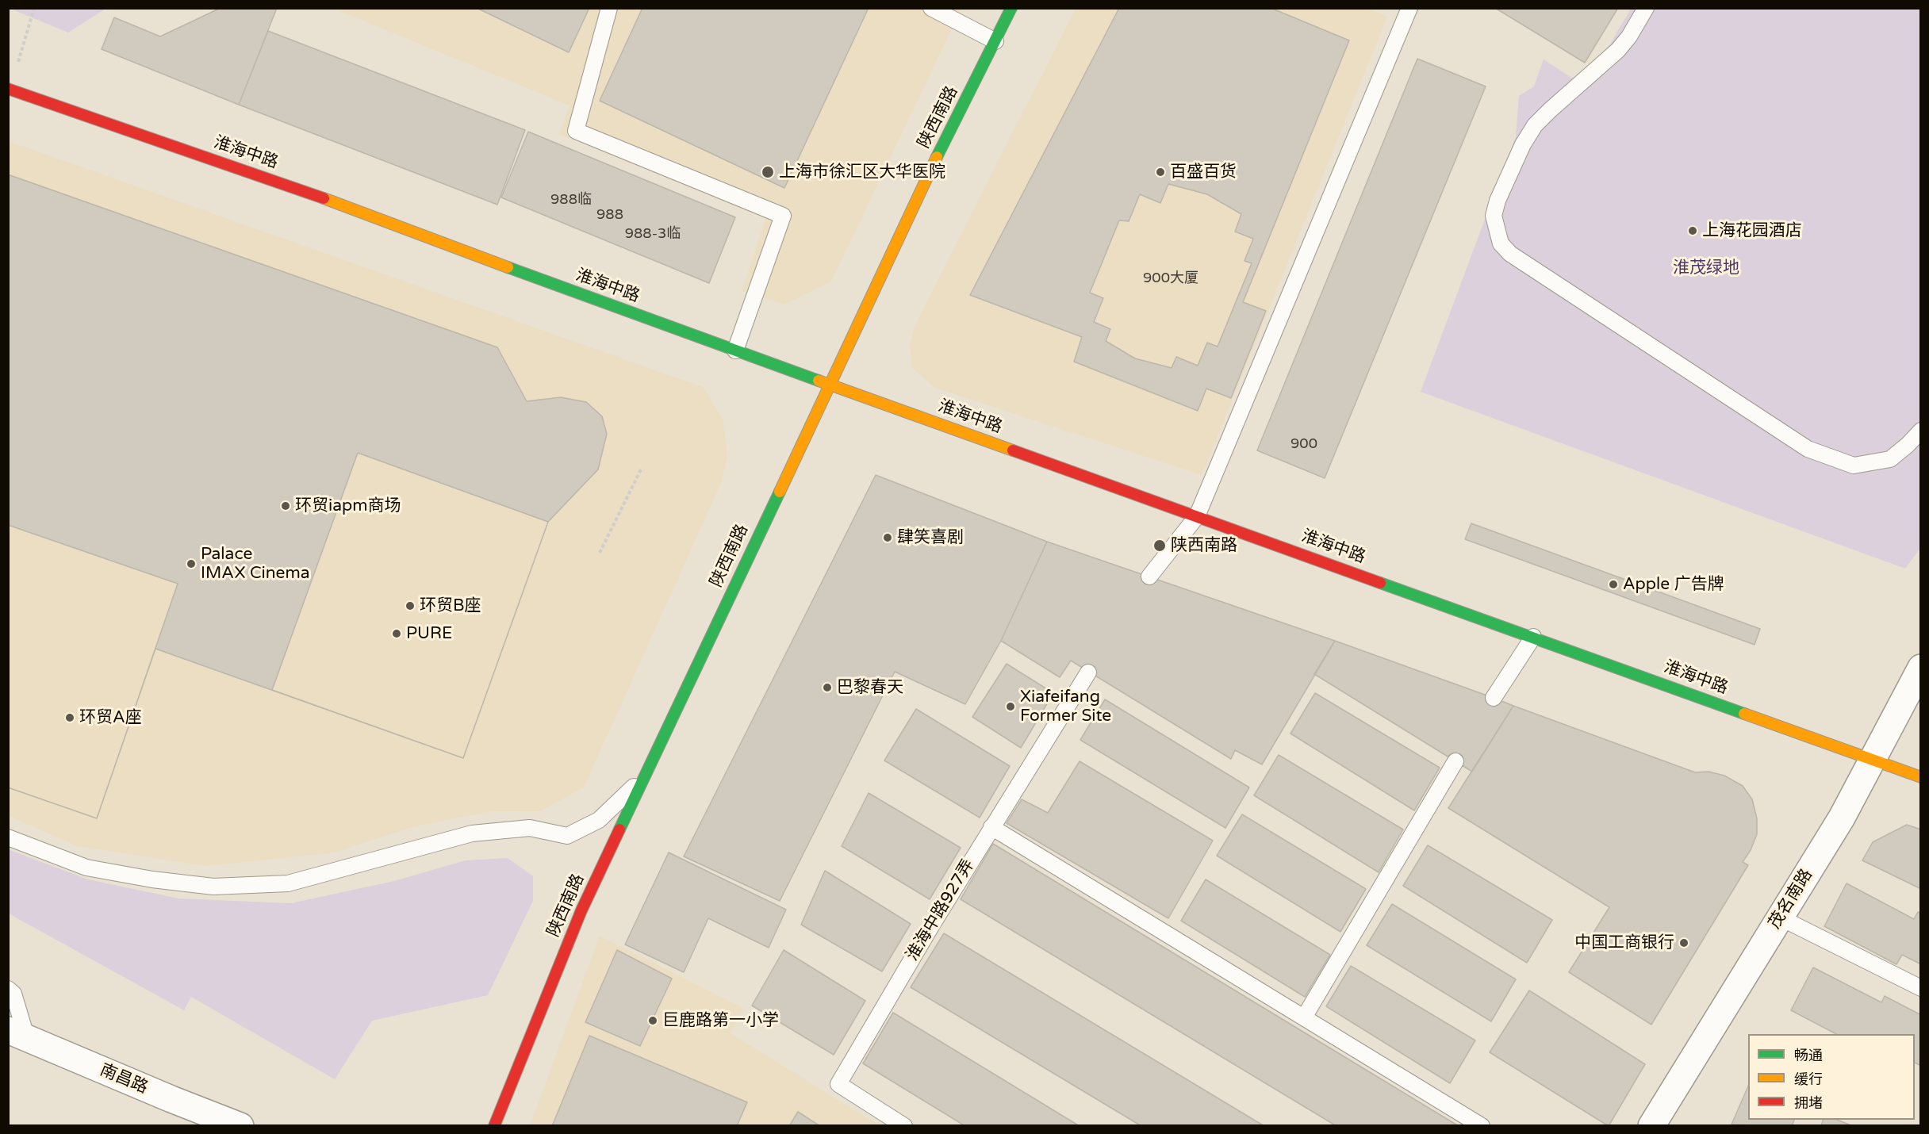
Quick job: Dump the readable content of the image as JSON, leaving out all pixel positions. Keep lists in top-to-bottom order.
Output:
{
  "streets": {
    "main road": ["陕西南路", "淮海中路"],
    "street": ["茂名南路", "南昌路"],
    "lane": ["淮海中路927弄"]
  },
  "crossings": [
    ["陕西南路", "淮海中路"],
    ["淮海中路", "茂名南路"]
  ],
  "parks": ["淮茂绿地"],
  "places": [
    "上海市徐汇区大华医院",
    "百盛百货",
    "上海花园酒店",
    "环贸iapm商场",
    "肆笑喜剧",
    "陕西南路",
    "Palace IMAX Cinema",
    "Apple 广告牌",
    "环贸B座",
    "PURE",
    "巴黎春天",
    "Xiafeifang Former Site",
    "环贸A座",
    "中国工商银行",
    "巨鹿路第一小学"
  ],
  "house_numbers": [
    "988临",
    "988",
    "988-3临",
    "900大厦",
    "900"
  ],
  "legend": ["畅通", "缓行", "拥堵"]
}
